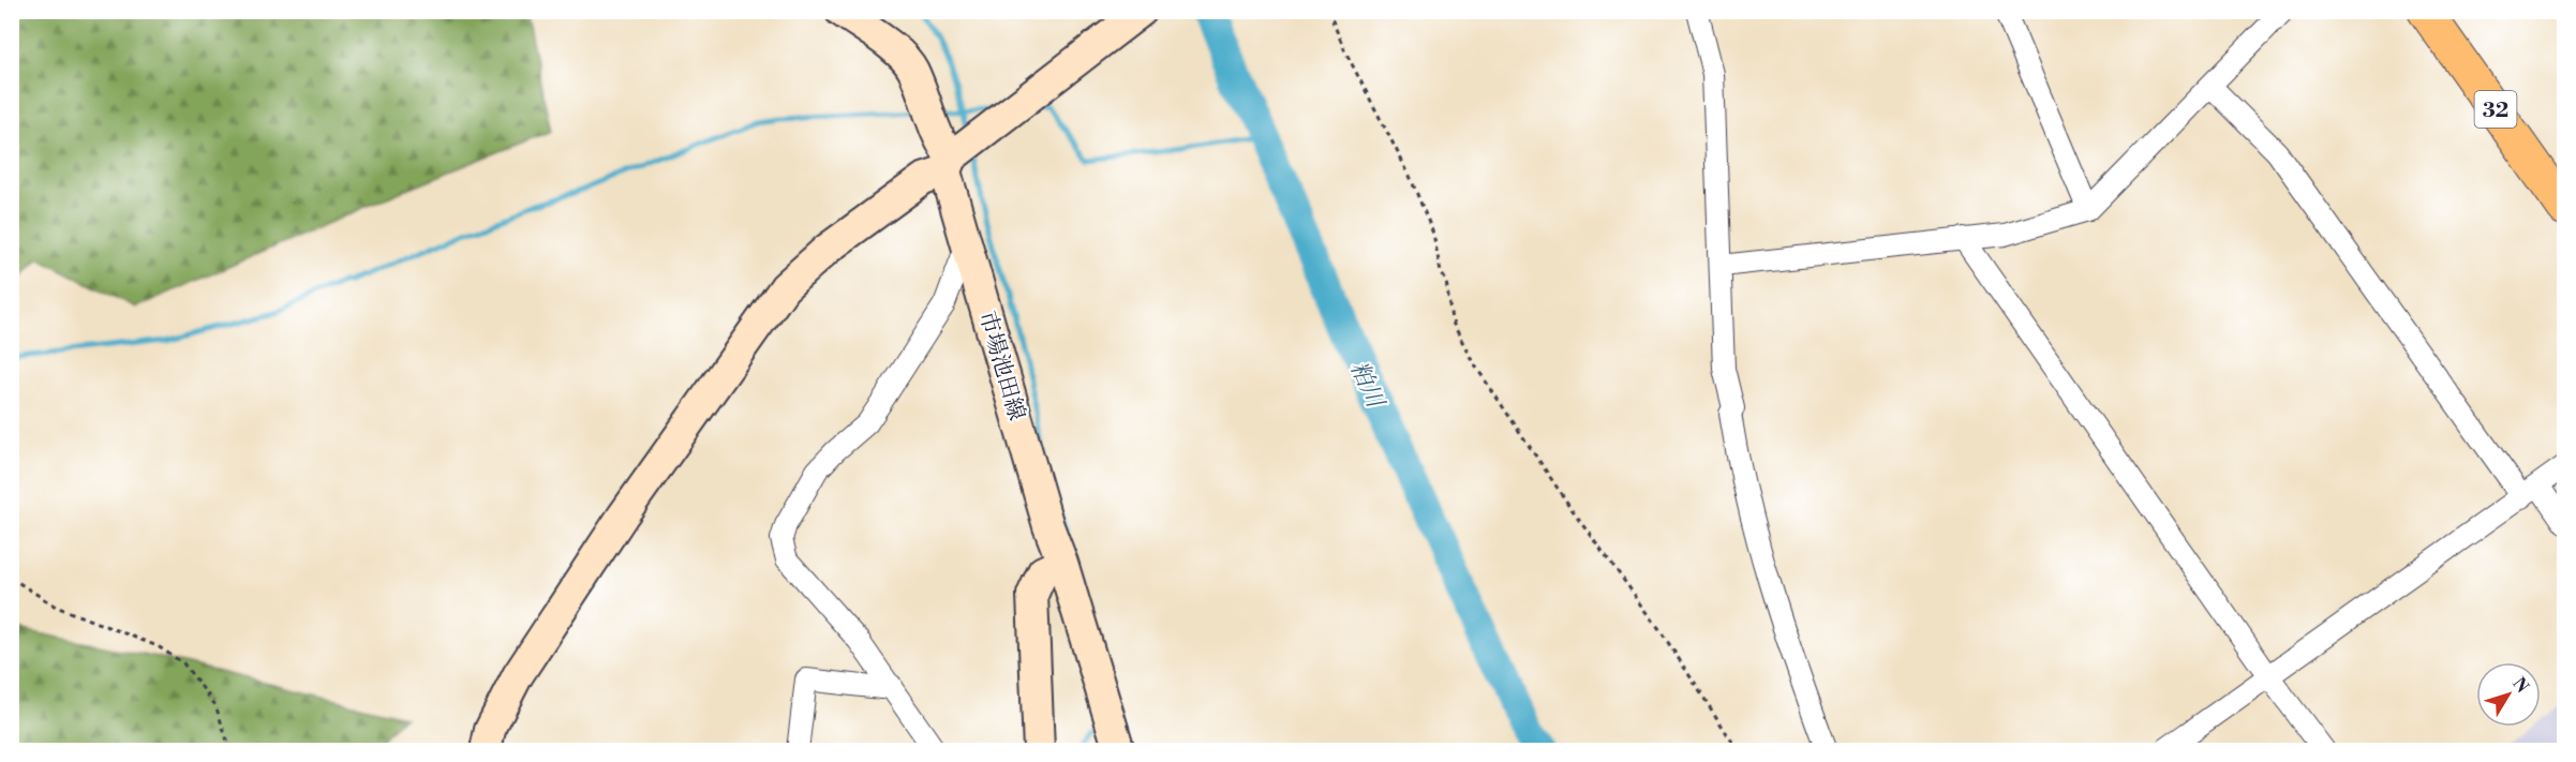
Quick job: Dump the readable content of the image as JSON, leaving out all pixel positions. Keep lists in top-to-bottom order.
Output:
{
  "streets": {
    "main road": ["32"],
    "street": ["市場池田線"]
  },
  "water": ["粕川"],
  "north": "top right"
}
